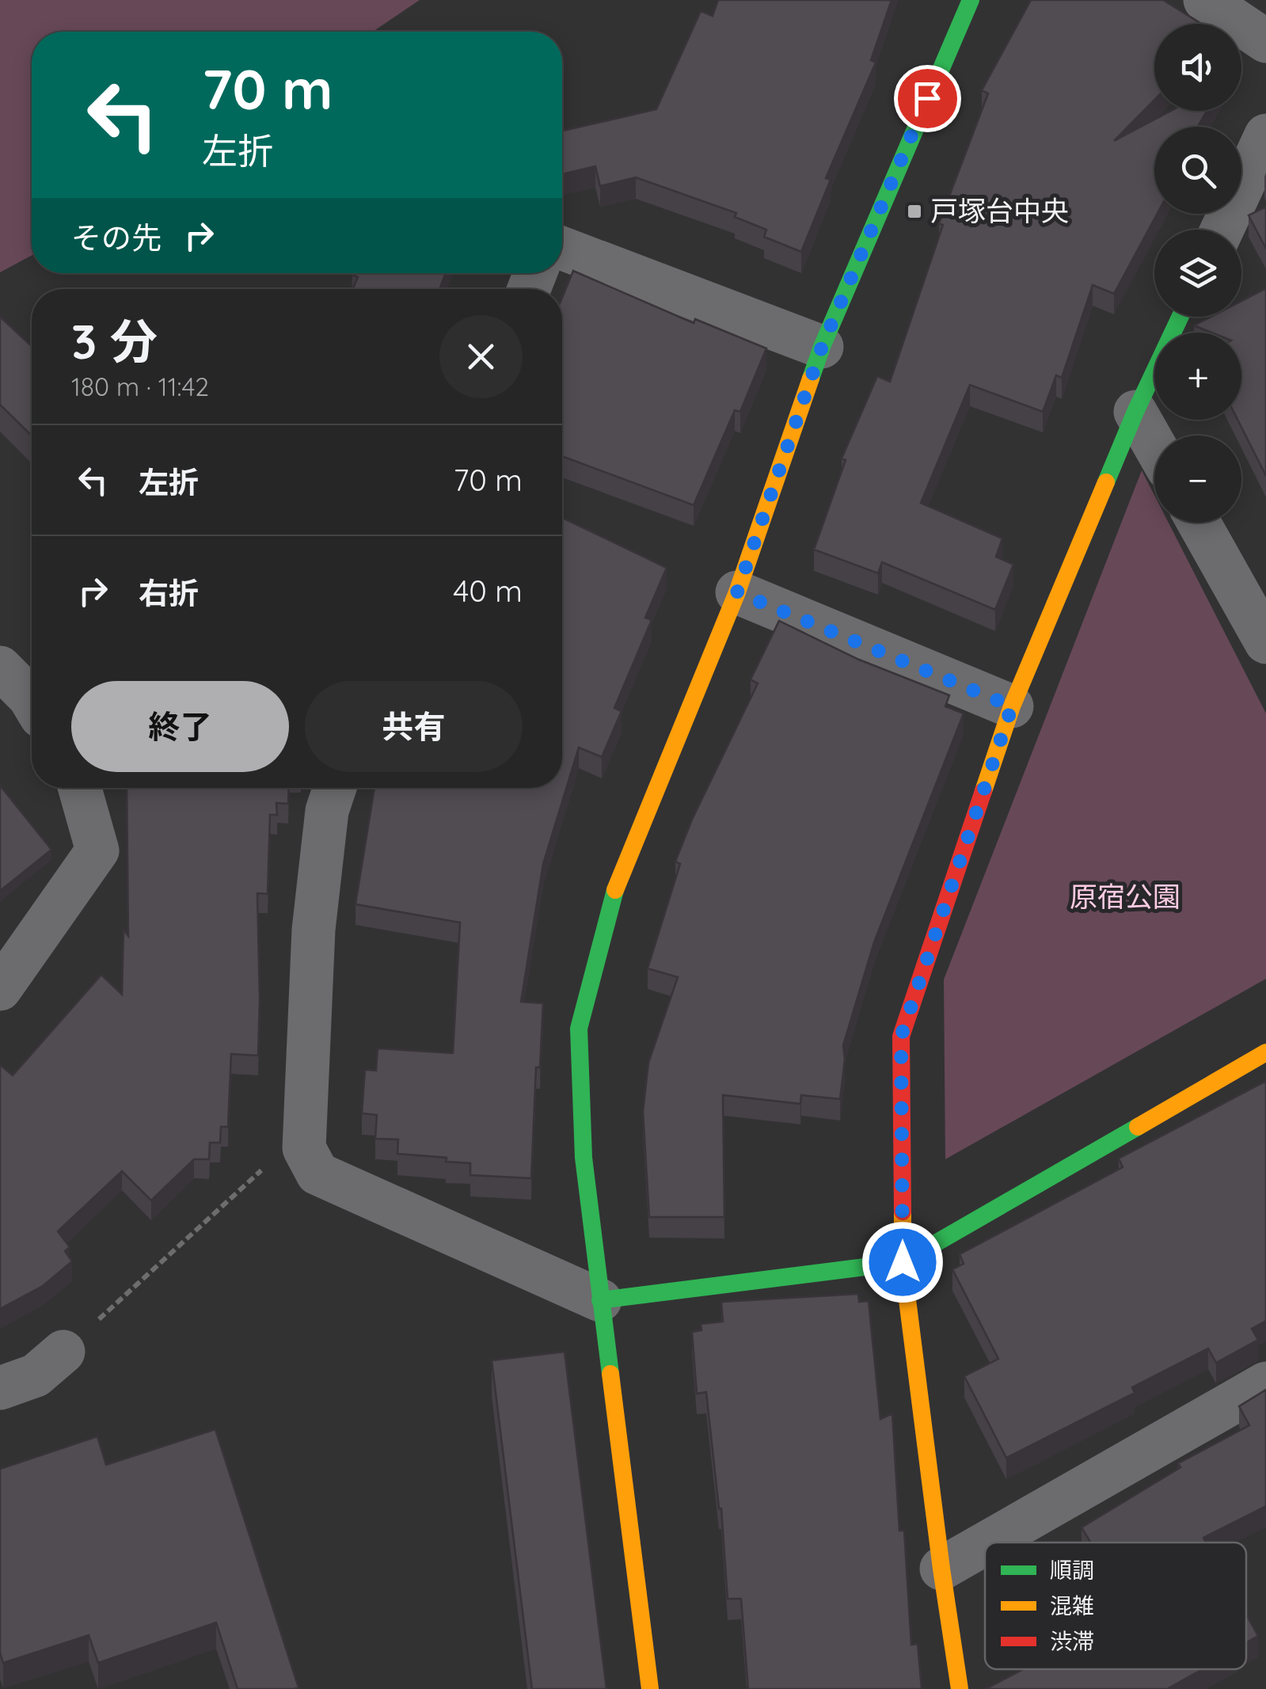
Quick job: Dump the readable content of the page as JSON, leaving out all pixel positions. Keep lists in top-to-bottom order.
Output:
{
  "parks": ["原宿公園"],
  "places": {
    "transit": ["戸塚台中央"]
  },
  "legend": ["順調", "混雑", "渋滞"],
  "page": {
    "map_buttons": ["+", "−"],
    "turn": ["70 m", "左折"],
    "then": "その先",
    "heading": ["3 分", "180 m · 11:42"],
    "list": [
      {
        "name": "左折",
        "value": "70 m"
      },
      {
        "name": "右折",
        "value": "40 m"
      }
    ],
    "buttons": ["終了", "共有"]
  }
}
